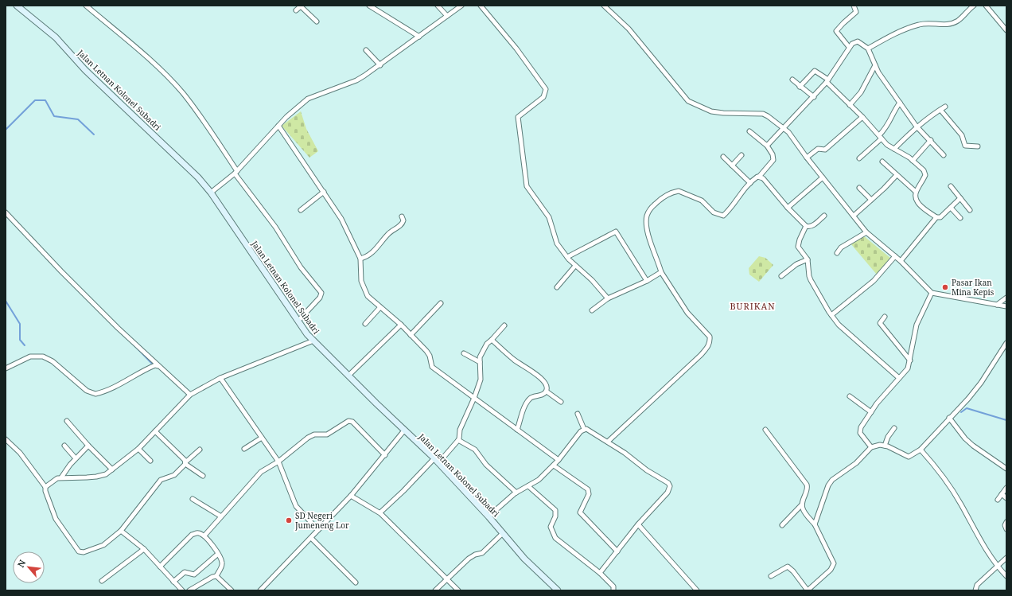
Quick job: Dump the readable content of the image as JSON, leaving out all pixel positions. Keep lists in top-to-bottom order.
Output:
{
  "streets": {
    "main road": ["Jalan Letnan Kolonel Subadri"]
  },
  "districts": ["BURIKAN"],
  "places": ["Pasar Ikan Mina Kepis", "SD Negeri Jumeneng Lor"],
  "north": "top left"
}
